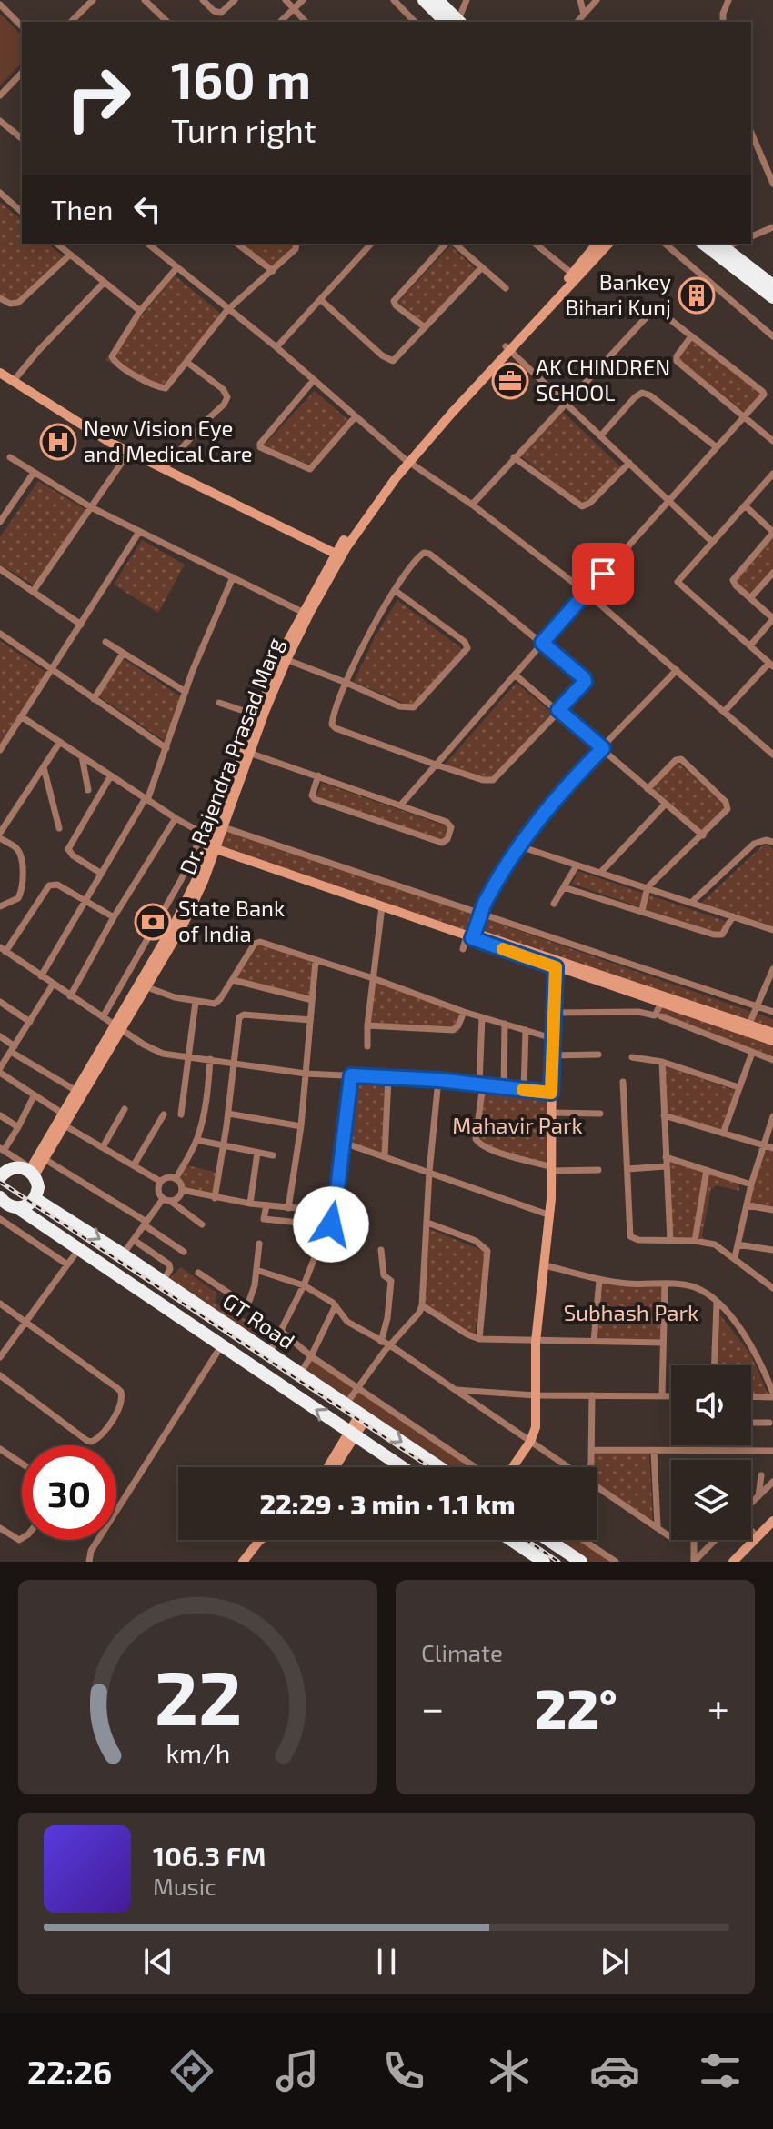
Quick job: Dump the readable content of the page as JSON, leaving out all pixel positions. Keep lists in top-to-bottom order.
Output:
{
  "streets": {
    "highway": ["GT Road"],
    "street": ["Dr. Rajendra Prasad Marg"]
  },
  "parks": ["Mahavir Park", "Subhash Park"],
  "places": {
    "building": ["Bankey Bihari Kunj"],
    "office": ["AK CHINDREN SCHOOL"],
    "hospital": ["New Vision Eye and Medical Care"],
    "bank": ["State Bank of India"]
  },
  "page": {
    "turn": ["160 m", "Turn right"],
    "then": "Then",
    "limit": "30",
    "trip": "22:29 · 3 min · 1.1 km",
    "tile": "Climate",
    "heat": ["−", "22°", "+"],
    "song": ["106.3 FM", "Music"],
    "tabs": "22:26",
    "gauge": ["22", "km/h"]
  }
}
